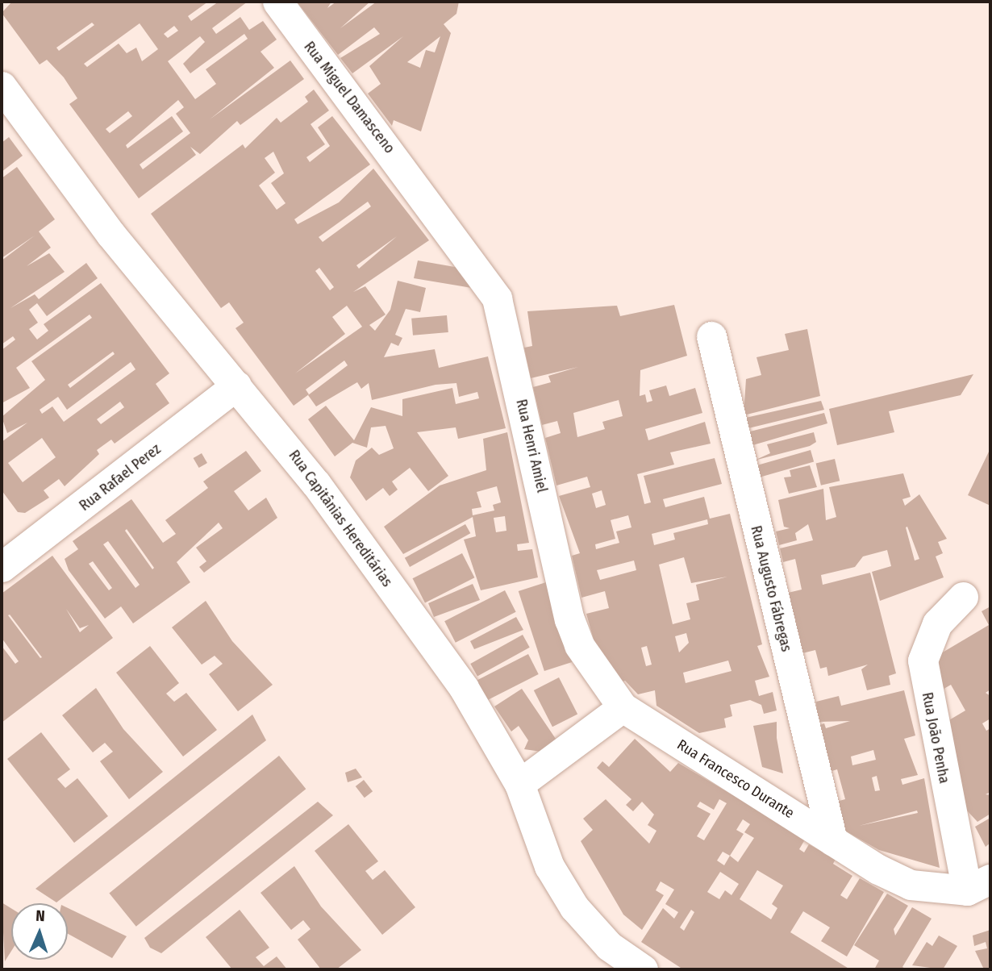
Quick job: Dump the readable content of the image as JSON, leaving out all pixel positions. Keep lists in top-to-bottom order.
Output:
{
  "streets": {
    "street": [
      "Rua Miguel Damasceno",
      "Rua Henri Amiel",
      "Rua Rafael Perez",
      "Rua Capitânias Hereditárias",
      "Rua Augusto Fábregas",
      "Rua João Penha",
      "Rua Francesco Durante"
    ]
  },
  "crossings": [
    ["Rua Miguel Damasceno", "Rua Henri Amiel"],
    ["Rua Henri Amiel", "Rua Francesco Durante"],
    ["Rua Rafael Perez", "Rua Capitânias Hereditárias"],
    ["Rua Augusto Fábregas", "Rua Francesco Durante"],
    ["Rua João Penha", "Rua Francesco Durante"]
  ],
  "north": "top"
}
